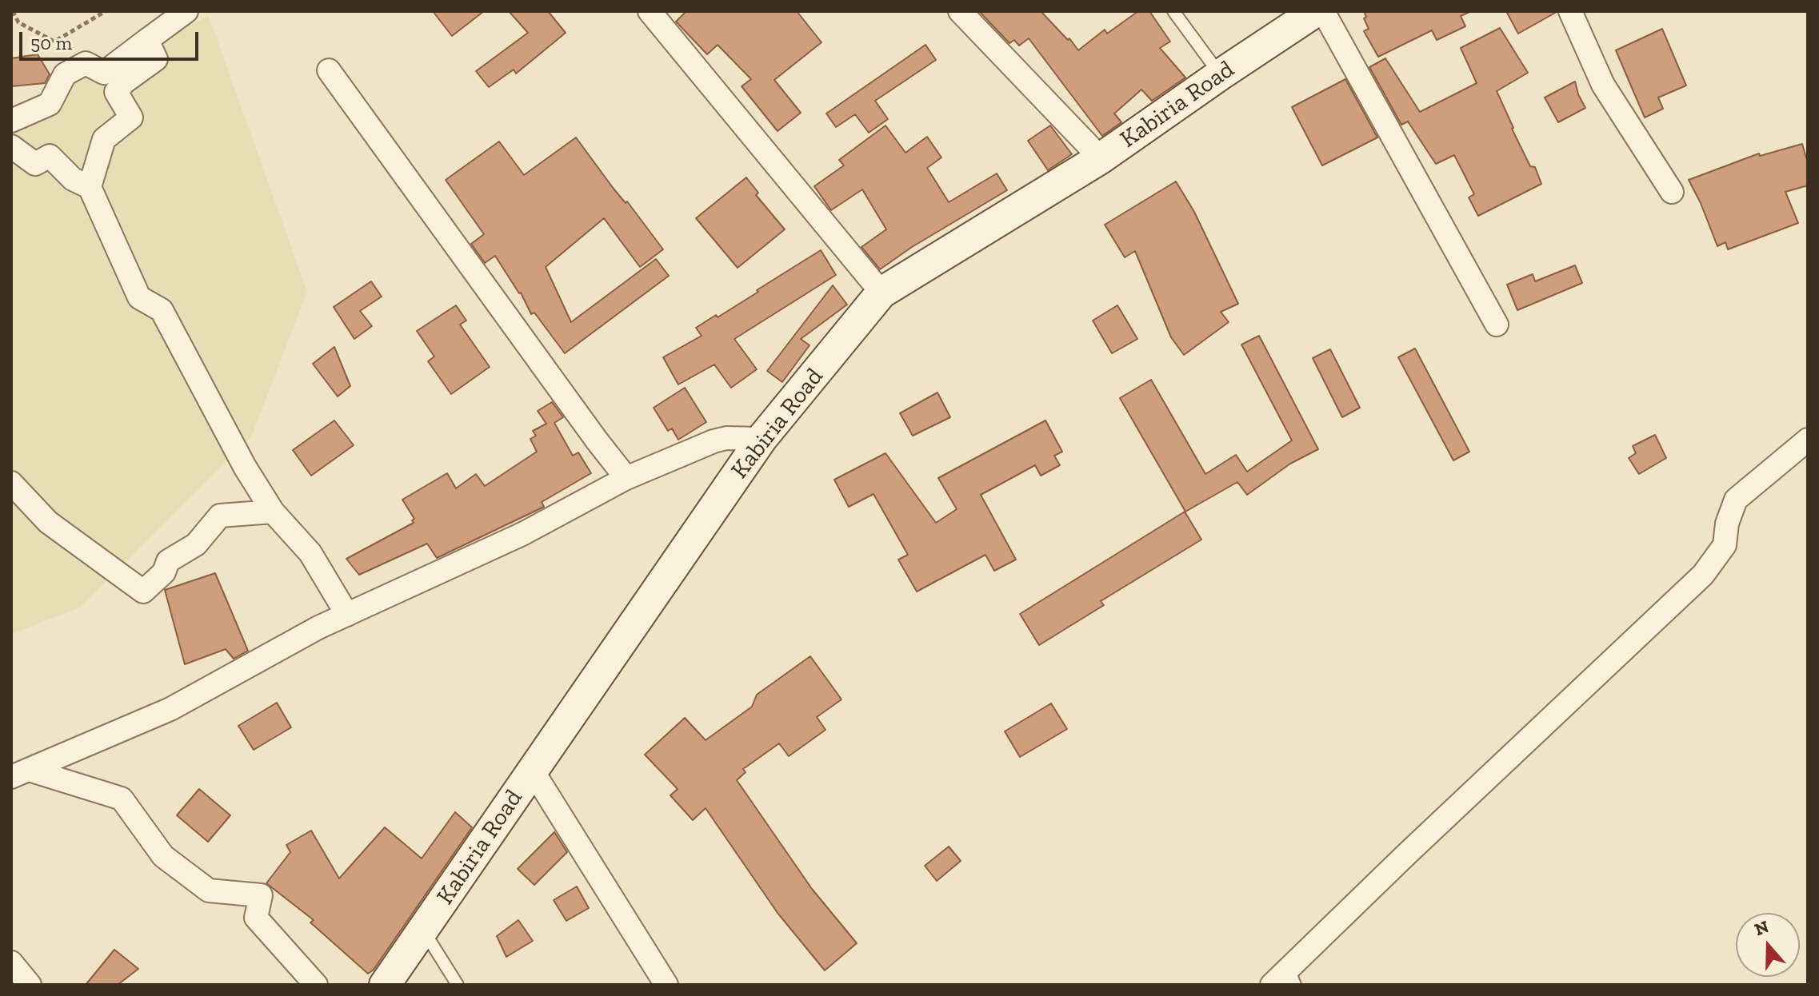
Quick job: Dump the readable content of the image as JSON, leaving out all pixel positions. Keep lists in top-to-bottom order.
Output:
{
  "streets": {
    "main road": ["Kabiria Road"]
  },
  "scale_bar": "50 m",
  "north": "top"
}
